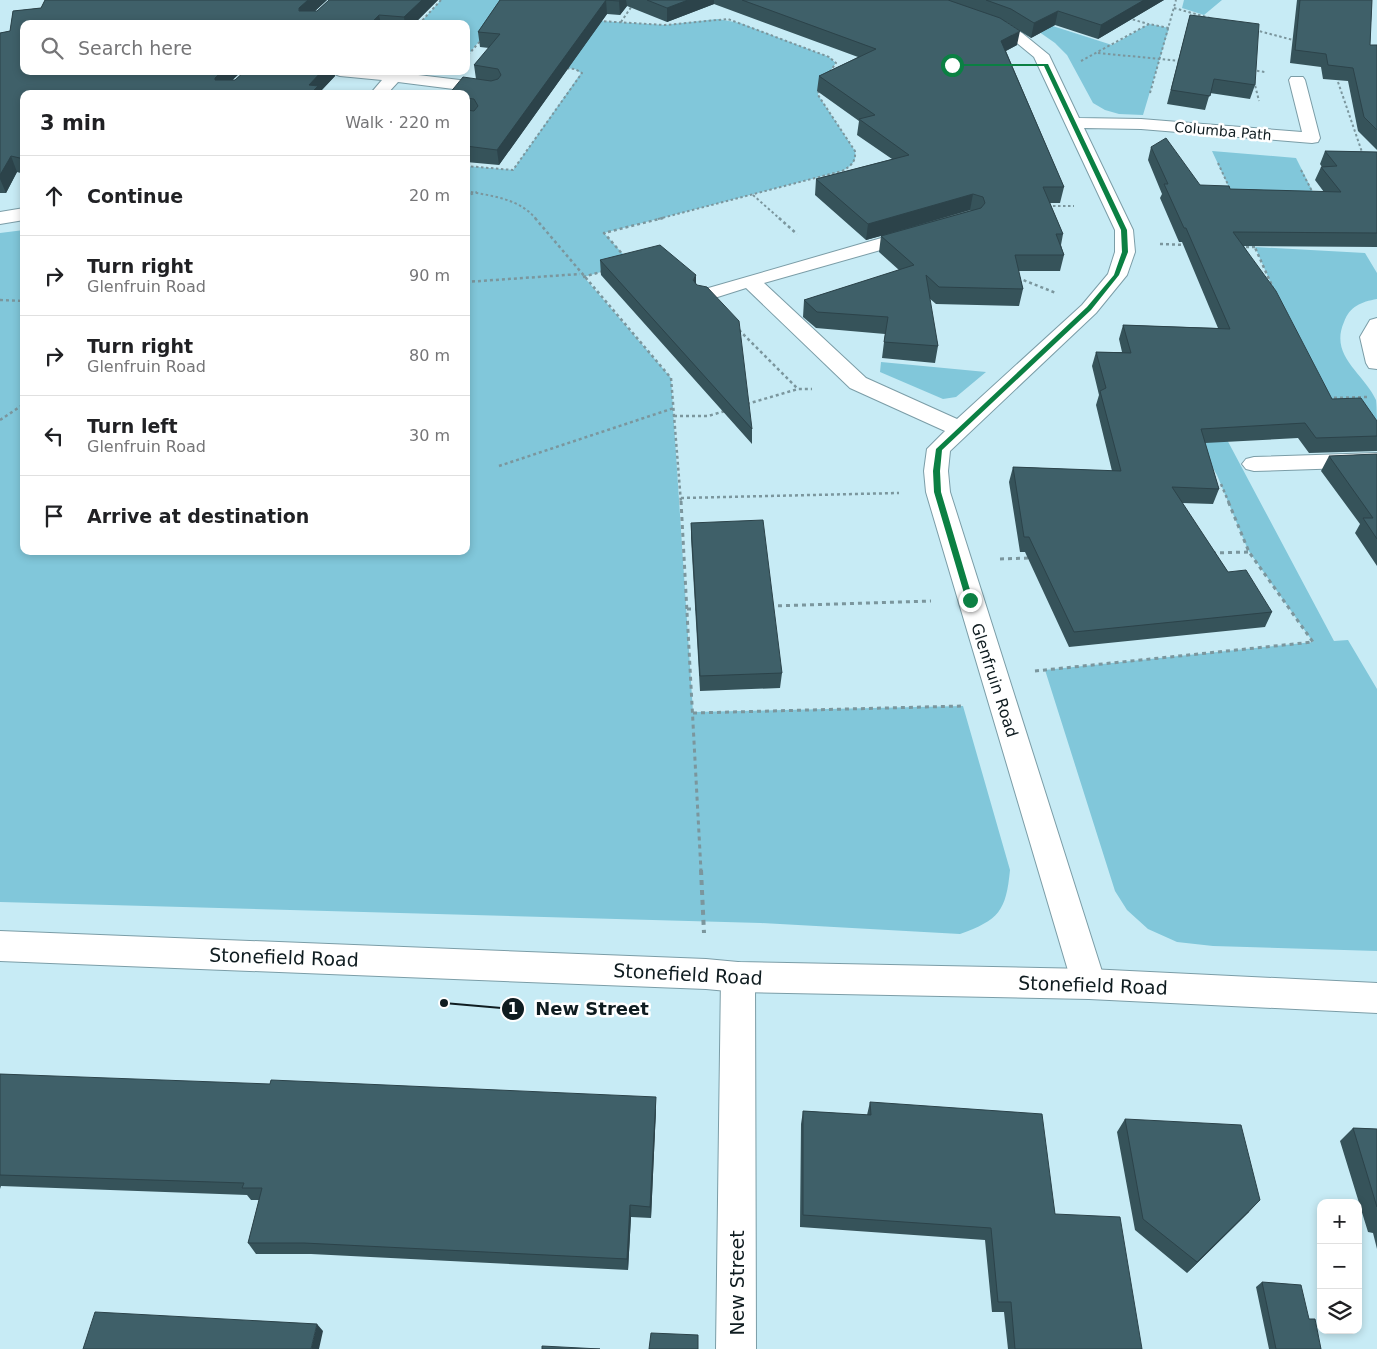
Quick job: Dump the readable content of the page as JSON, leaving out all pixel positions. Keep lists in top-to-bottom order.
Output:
{
  "streets": {
    "street": [
      "Columba Path",
      "Glenfruin Road",
      "Stonefield Road",
      "New Street"
    ]
  },
  "crossings": [
    ["Columba Path", "Glenfruin Road"],
    ["Glenfruin Road", "Stonefield Road"],
    ["Stonefield Road", "New Street"]
  ],
  "places": ["New Street"],
  "page": {
    "search": "Search here",
    "heading": ["3 min", "Walk · 220 m"],
    "list": [
      ["Continue", "20 m"],
      ["Turn right", "Glenfruin Road", "90 m"],
      ["Turn right", "Glenfruin Road", "80 m"],
      ["Turn left", "Glenfruin Road", "30 m"],
      "Arrive at destination"
    ],
    "map_buttons": ["+", "−"]
  }
}
